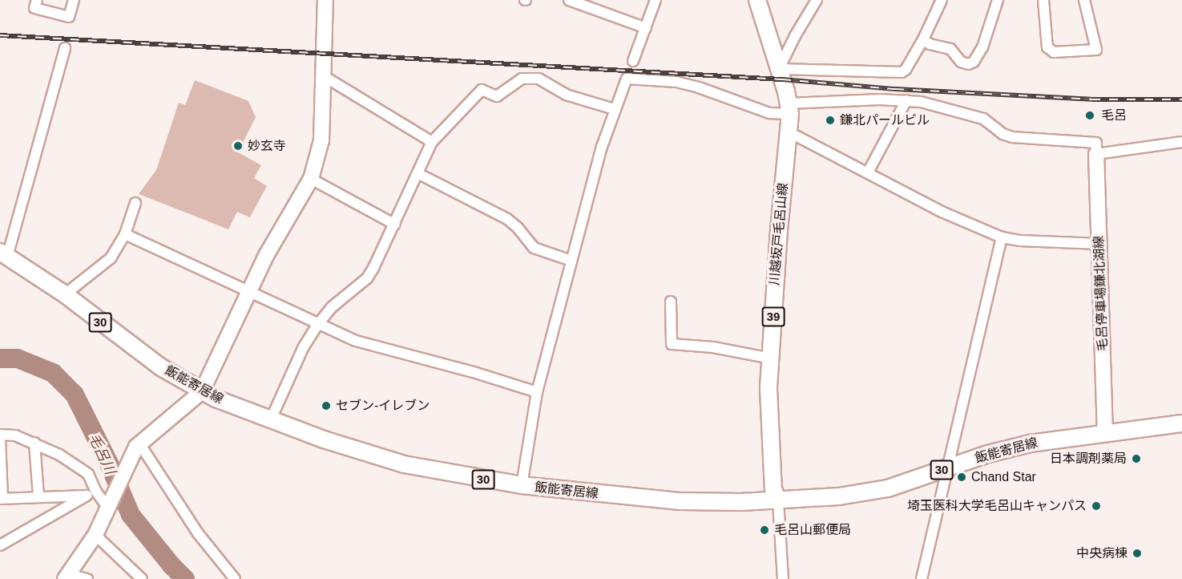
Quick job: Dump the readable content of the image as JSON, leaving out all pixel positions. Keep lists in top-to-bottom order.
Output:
{
  "streets": {
    "main road": [
      "川越坂戸毛呂山線",
      "39",
      "30",
      "飯能寄居線"
    ],
    "street": ["毛呂停車場鎌北湖線"]
  },
  "crossings": [
    ["川越坂戸毛呂山線", "飯能寄居線"],
    ["毛呂停車場鎌北湖線", "飯能寄居線"]
  ],
  "water": ["毛呂川"],
  "places": [
    "毛呂",
    "鎌北パールビル",
    "妙玄寺",
    "セブン-イレブン",
    "日本調剤薬局",
    "Chand Star",
    "埼玉医科大学毛呂山キャンパス",
    "毛呂山郵便局",
    "中央病棟"
  ]
}
